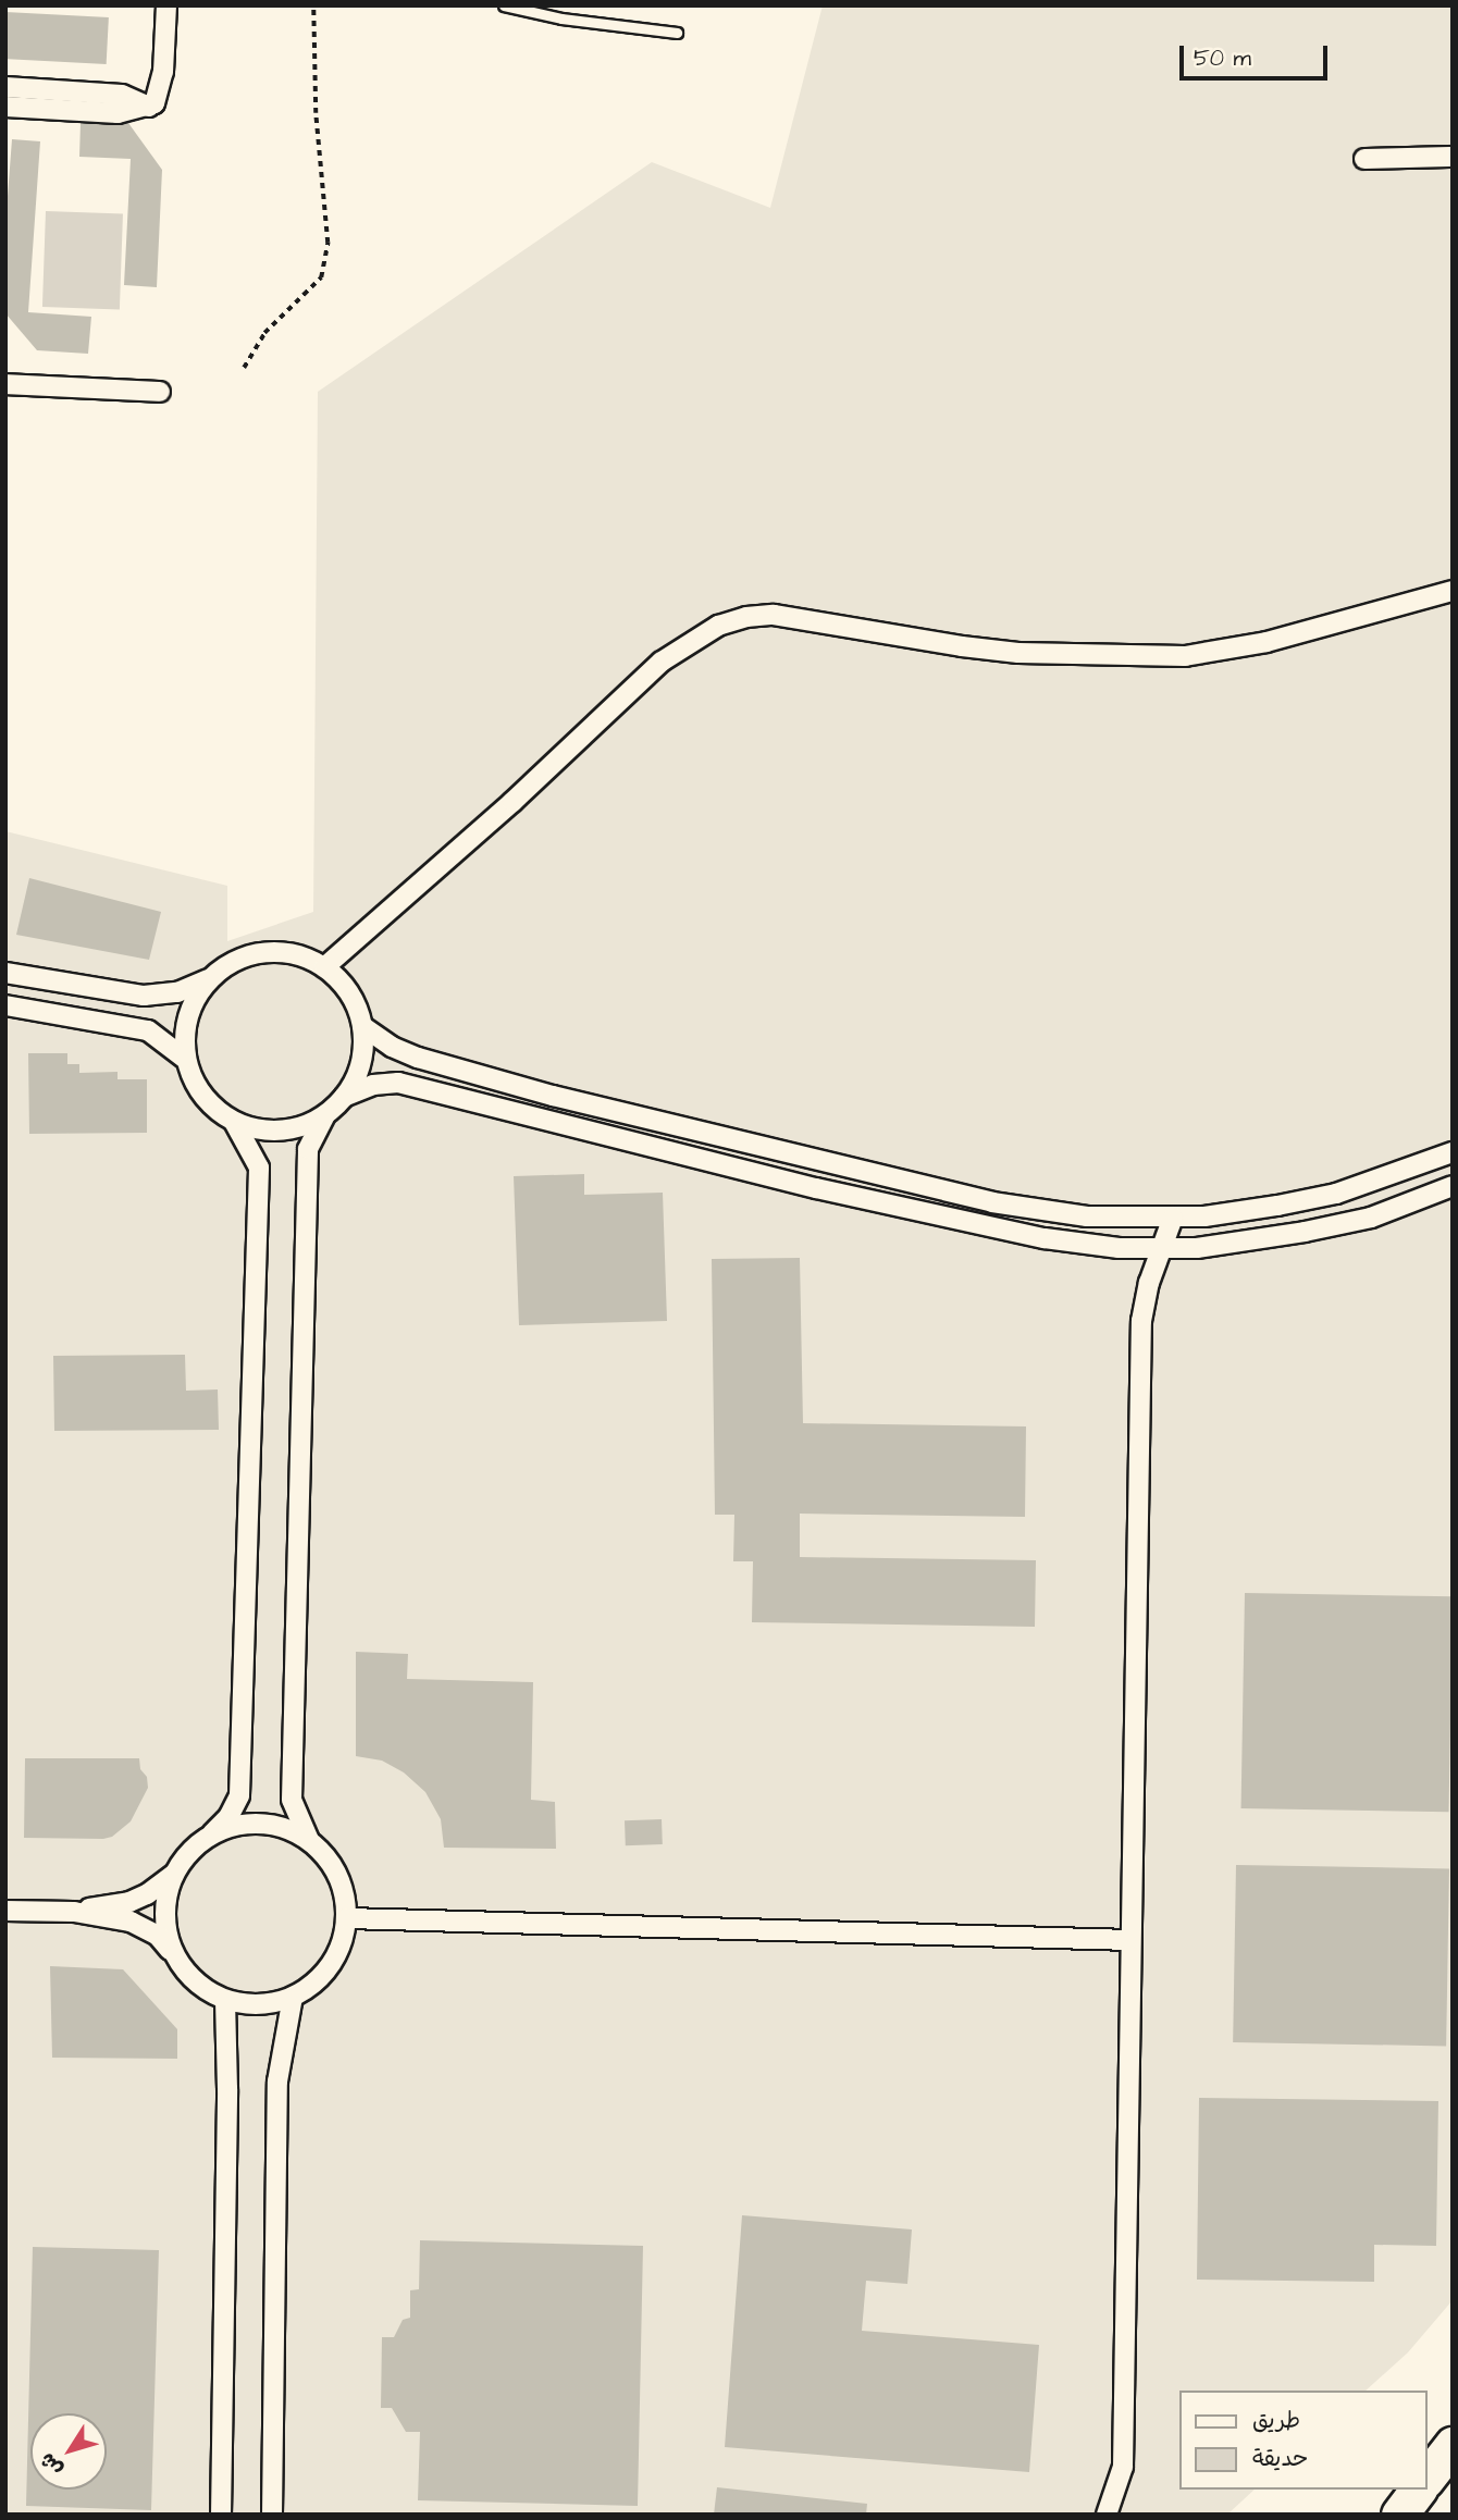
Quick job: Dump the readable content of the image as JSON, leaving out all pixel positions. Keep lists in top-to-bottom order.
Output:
{
  "legend": ["طريق", "حديقة"],
  "scale_bar": "50 m",
  "north": "bottom left"
}
